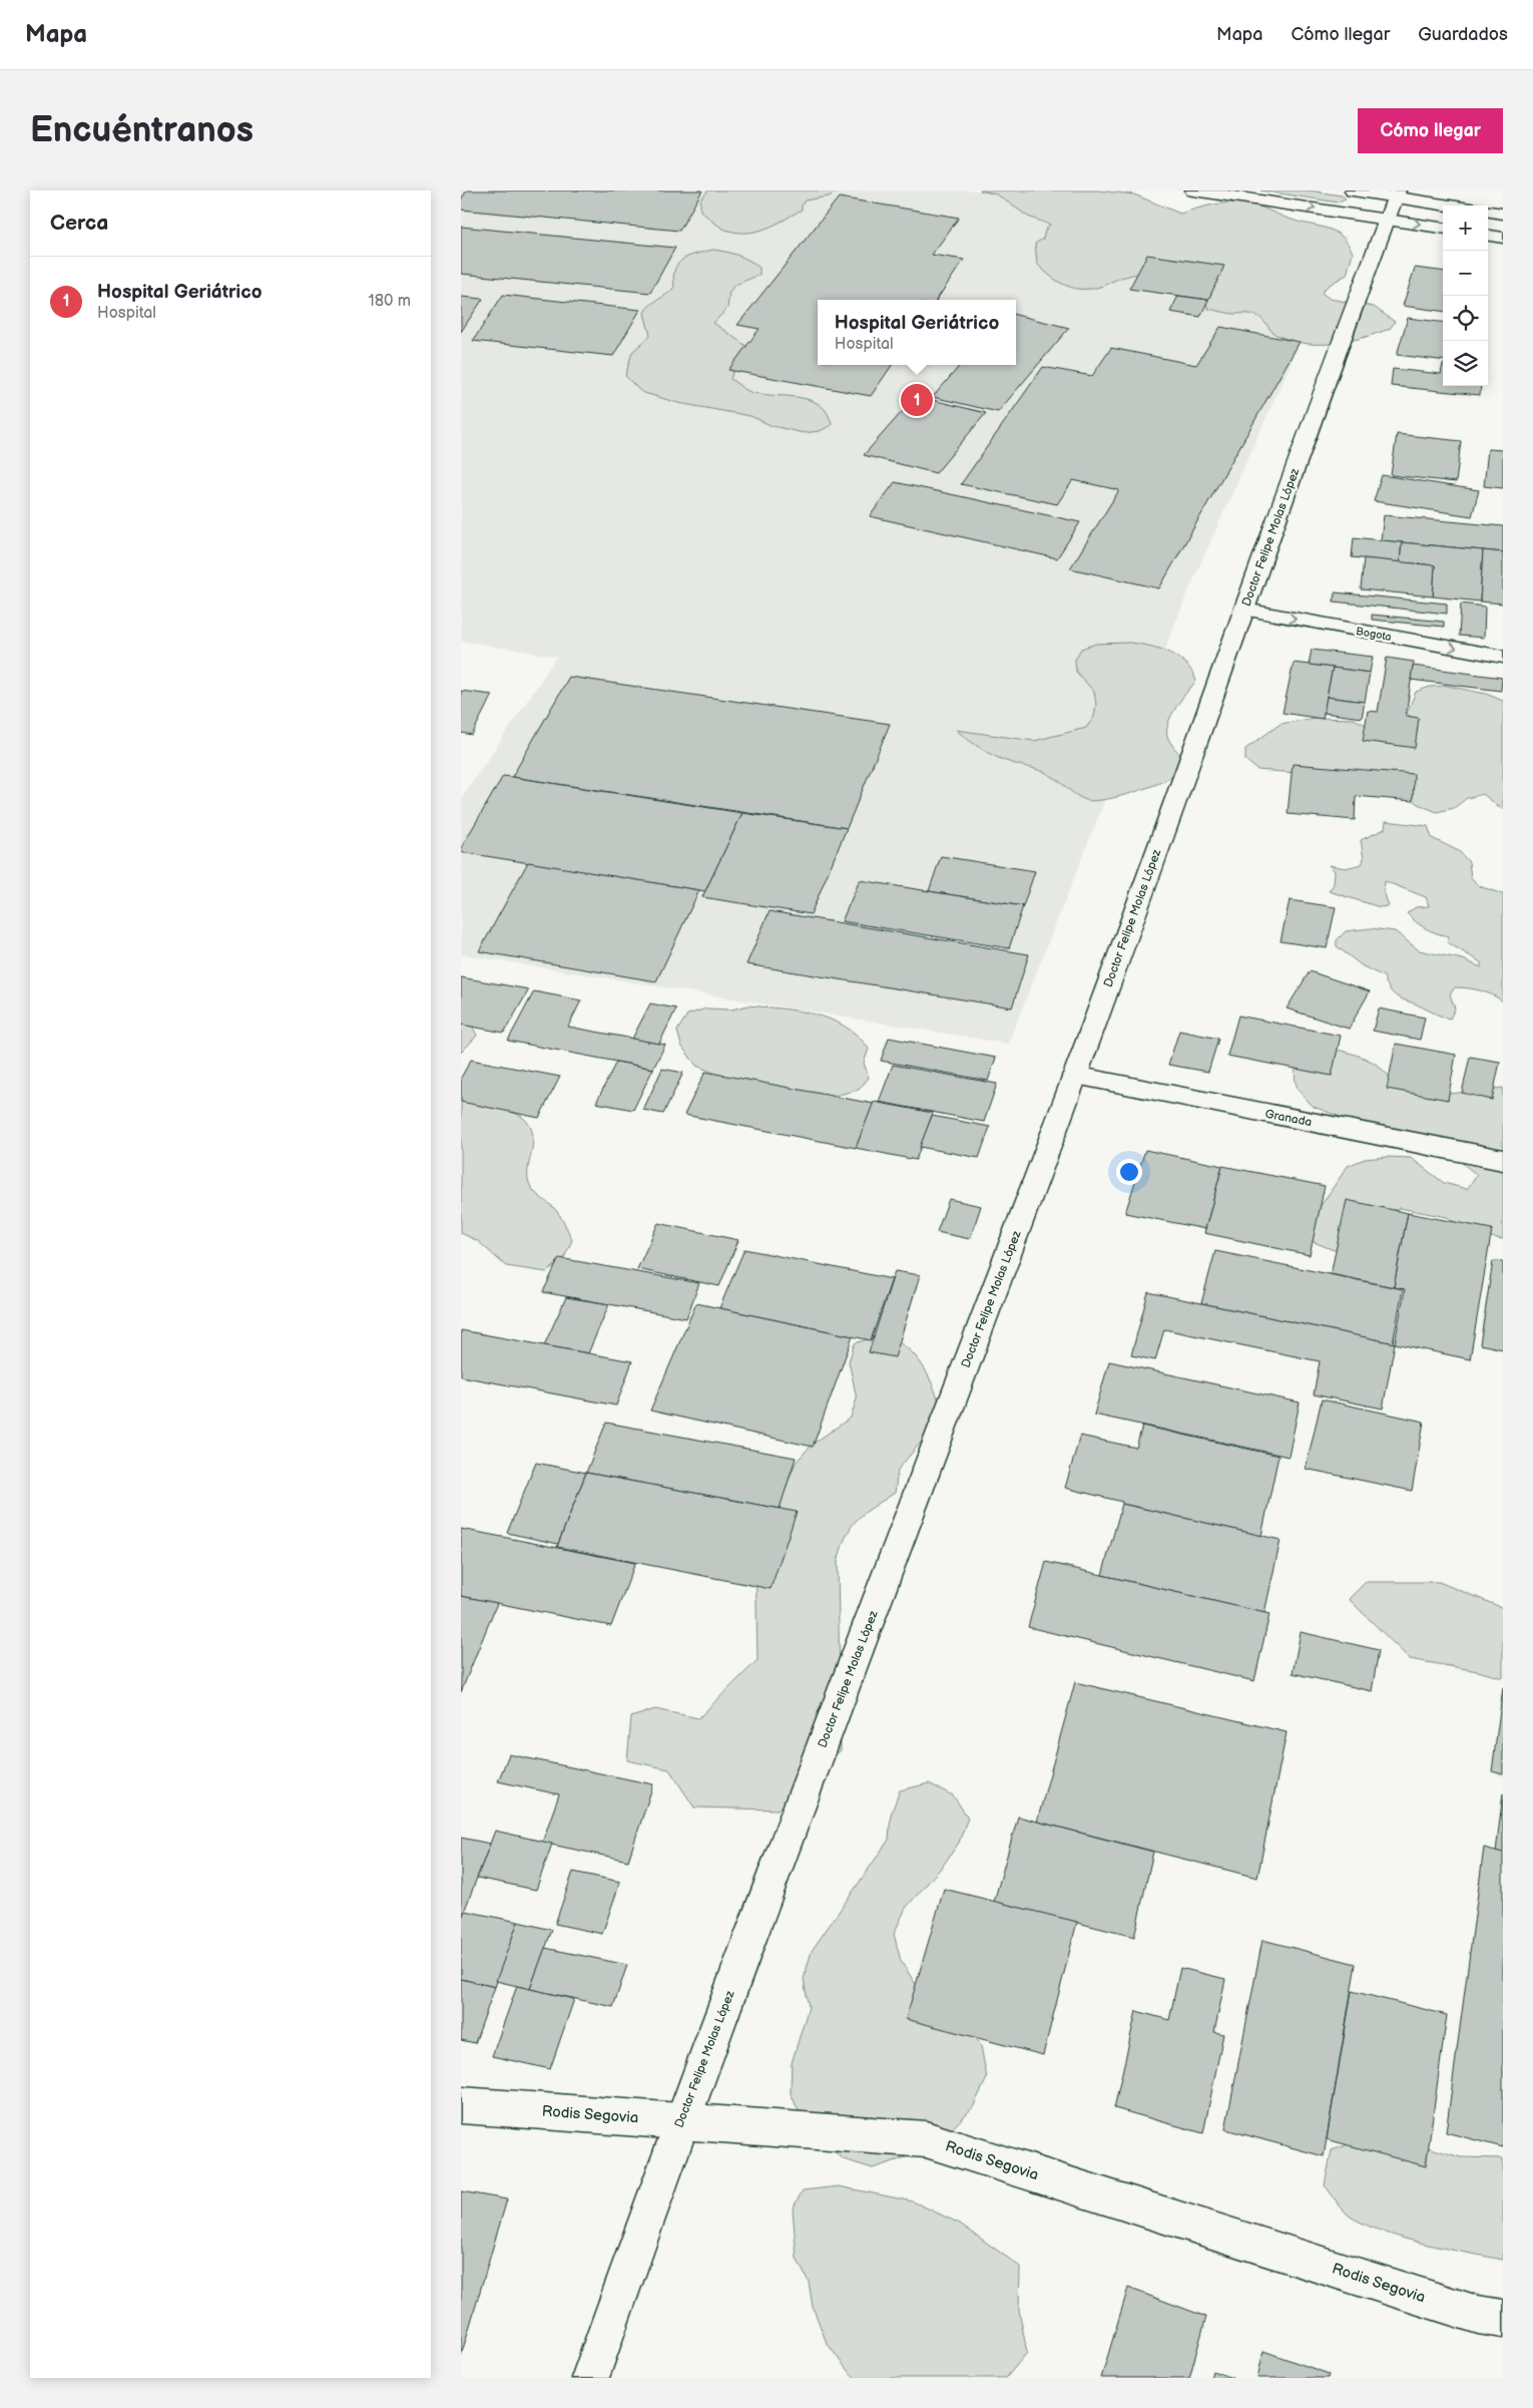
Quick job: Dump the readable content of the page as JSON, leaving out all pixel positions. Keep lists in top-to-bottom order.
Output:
{
  "streets": {
    "main road": [
      "Doctor Felipe Molas López",
      "Bogota",
      "Granada",
      "Rodis Segovia"
    ]
  },
  "crossings": [
    ["Doctor Felipe Molas López", "Bogota"],
    ["Doctor Felipe Molas López", "Granada"],
    ["Doctor Felipe Molas López", "Rodis Segovia"]
  ],
  "one_way": ["Bogota"],
  "page": {
    "header": "Mapa",
    "nav": ["Mapa", "Cómo llegar", "Guardados"],
    "buttons": "Cómo llegar",
    "title": "Encuéntranos",
    "heading": "Cerca",
    "map_buttons": ["+", "−"],
    "list": [
      {
        "mark": "1",
        "name": "Hospital Geriátrico",
        "note": "Hospital",
        "value": "180 m"
      }
    ],
    "popup": ["Hospital Geriátrico", "Hospital"],
    "pins": "1"
  }
}
